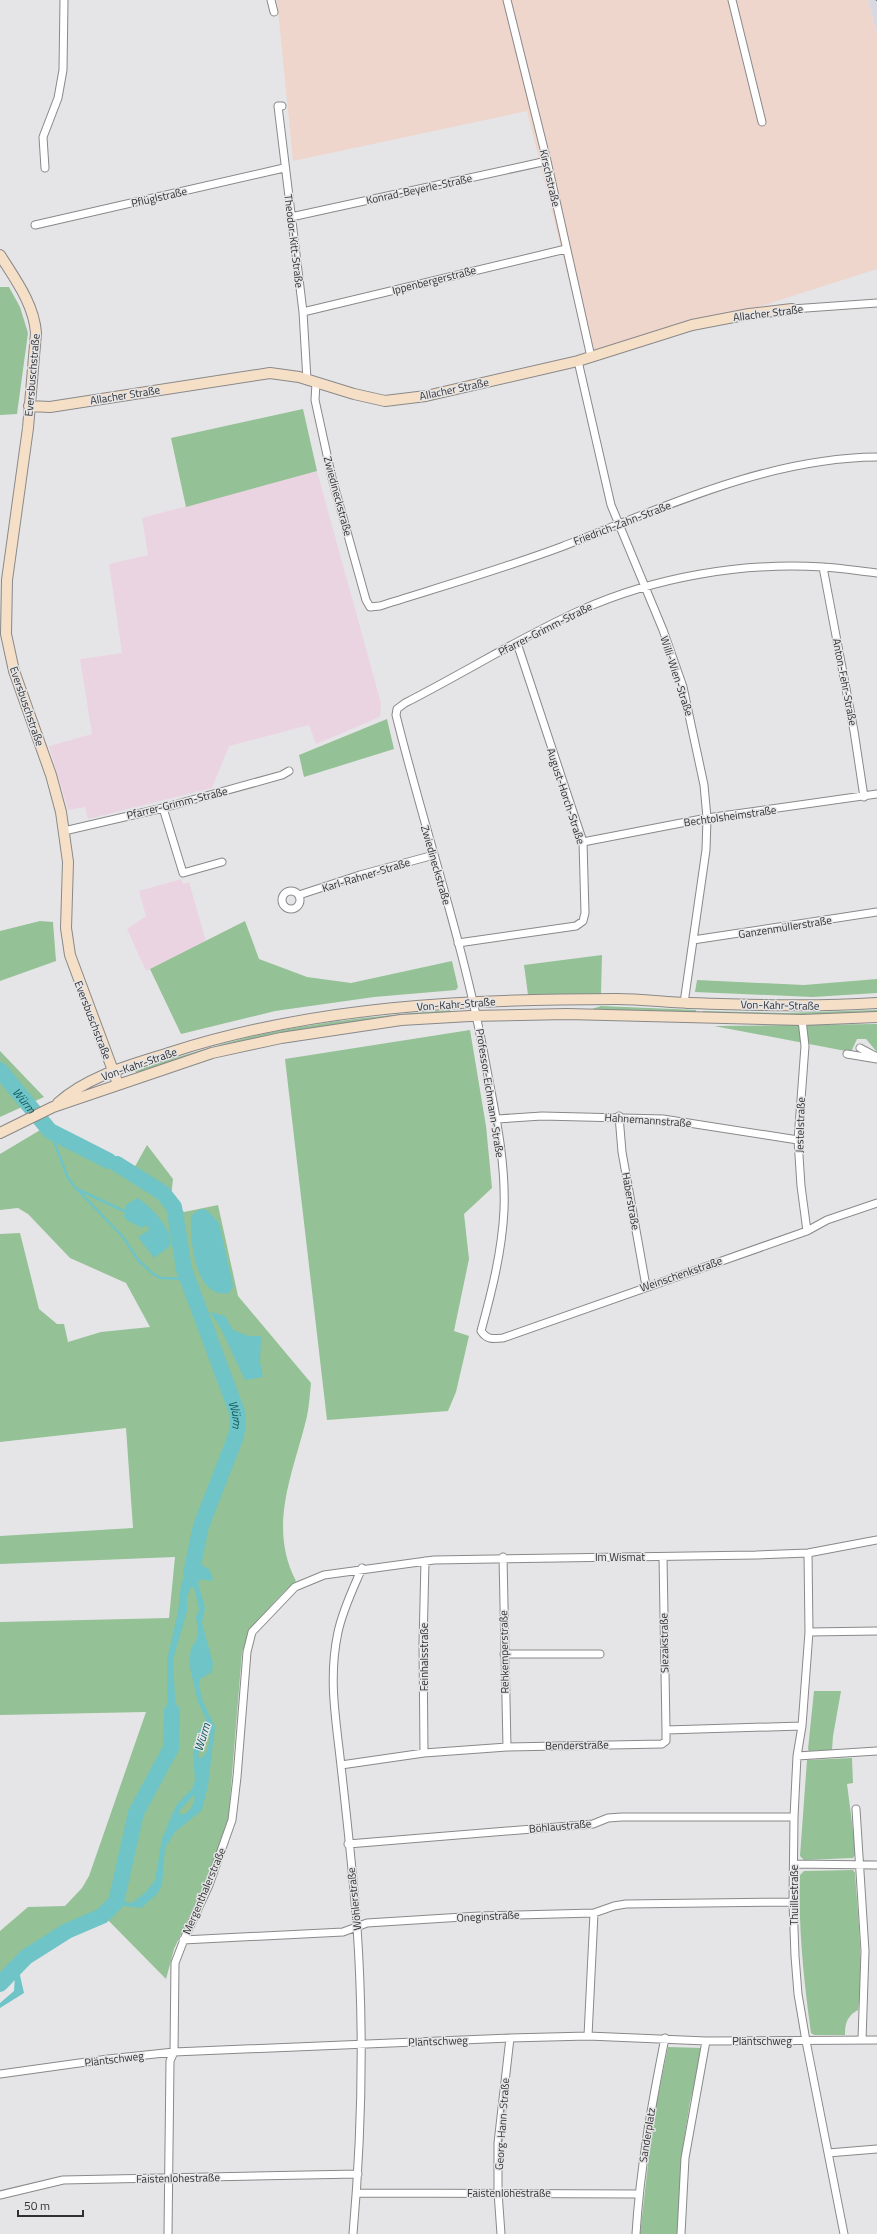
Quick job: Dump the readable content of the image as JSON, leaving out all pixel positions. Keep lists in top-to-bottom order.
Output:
{
  "streets": {
    "main road": ["Allacher Straße", "Eversbuschstraße", "Von-Kahr-Straße"],
    "street": [
      "Kirschstraße",
      "Konrad-Beyerle-Straße",
      "Pflüglstraße",
      "Theodor-Kitt-Straße",
      "Ippenbergerstraße",
      "Zwiedineckstraße",
      "Friedrich-Zahn-Straße",
      "Pfarrer-Grimm-Straße",
      "Willi-Wien-Straße",
      "Anton-Fehr-Straße",
      "August-Horch-Straße",
      "Bechtolsheimstraße",
      "Karl-Rahner-Straße",
      "Ganzenmüllerstraße",
      "Professor-Eichmann-Straße",
      "Hahnemannstraße",
      "Jestelstraße",
      "Haberstraße",
      "Weinschenkstraße",
      "Im Wismat",
      "Slezakstraße",
      "Rehkemperstraße",
      "Feinhalsstraße",
      "Benderstraße",
      "Böhlaustraße",
      "Mergenthalerstraße",
      "Thuillestraße",
      "Wöhlerstraße",
      "Oneginstraße",
      "Pläntschweg",
      "Georg-Hann-Straße",
      "Sanderplatz",
      "Faistenlohestraße"
    ]
  },
  "crossings": [
    ["Kirschstraße", "Konrad-Beyerle-Straße"],
    ["Kirschstraße", "Ippenbergerstraße"],
    ["Kirschstraße", "Allacher Straße"],
    ["Konrad-Beyerle-Straße", "Theodor-Kitt-Straße"],
    ["Pflüglstraße", "Theodor-Kitt-Straße"],
    ["Theodor-Kitt-Straße", "Ippenbergerstraße"],
    ["Theodor-Kitt-Straße", "Allacher Straße"],
    ["Theodor-Kitt-Straße", "Zwiedineckstraße"],
    ["Allacher Straße", "Eversbuschstraße"],
    ["Allacher Straße", "Zwiedineckstraße"],
    ["Allacher Straße", "Willi-Wien-Straße"],
    ["Eversbuschstraße", "Pfarrer-Grimm-Straße"],
    ["Eversbuschstraße", "Von-Kahr-Straße"],
    ["Zwiedineckstraße", "Friedrich-Zahn-Straße"],
    ["Zwiedineckstraße", "Pfarrer-Grimm-Straße"],
    ["Zwiedineckstraße", "August-Horch-Straße"],
    ["Zwiedineckstraße", "Karl-Rahner-Straße"],
    ["Zwiedineckstraße", "Von-Kahr-Straße"],
    ["Zwiedineckstraße", "Professor-Eichmann-Straße"],
    ["Friedrich-Zahn-Straße", "Willi-Wien-Straße"],
    ["Pfarrer-Grimm-Straße", "Willi-Wien-Straße"],
    ["Pfarrer-Grimm-Straße", "Anton-Fehr-Straße"],
    ["Pfarrer-Grimm-Straße", "August-Horch-Straße"],
    ["Willi-Wien-Straße", "Bechtolsheimstraße"],
    ["Willi-Wien-Straße", "Ganzenmüllerstraße"],
    ["Willi-Wien-Straße", "Von-Kahr-Straße"],
    ["Anton-Fehr-Straße", "Bechtolsheimstraße"],
    ["August-Horch-Straße", "Bechtolsheimstraße"],
    ["Von-Kahr-Straße", "Professor-Eichmann-Straße"],
    ["Von-Kahr-Straße", "Jestelstraße"],
    ["Professor-Eichmann-Straße", "Hahnemannstraße"],
    ["Professor-Eichmann-Straße", "Weinschenkstraße"],
    ["Hahnemannstraße", "Jestelstraße"],
    ["Hahnemannstraße", "Haberstraße"],
    ["Jestelstraße", "Weinschenkstraße"],
    ["Haberstraße", "Weinschenkstraße"],
    ["Im Wismat", "Slezakstraße"],
    ["Im Wismat", "Rehkemperstraße"],
    ["Im Wismat", "Feinhalsstraße"],
    ["Im Wismat", "Mergenthalerstraße"],
    ["Im Wismat", "Thuillestraße"],
    ["Im Wismat", "Wöhlerstraße"],
    ["Slezakstraße", "Benderstraße"],
    ["Rehkemperstraße", "Benderstraße"],
    ["Feinhalsstraße", "Benderstraße"],
    ["Benderstraße", "Wöhlerstraße"],
    ["Böhlaustraße", "Thuillestraße"],
    ["Böhlaustraße", "Wöhlerstraße"],
    ["Mergenthalerstraße", "Wöhlerstraße"],
    ["Mergenthalerstraße", "Oneginstraße"],
    ["Mergenthalerstraße", "Pläntschweg"],
    ["Mergenthalerstraße", "Faistenlohestraße"],
    ["Thuillestraße", "Oneginstraße"],
    ["Thuillestraße", "Pläntschweg"],
    ["Wöhlerstraße", "Oneginstraße"],
    ["Wöhlerstraße", "Pläntschweg"],
    ["Wöhlerstraße", "Faistenlohestraße"],
    ["Pläntschweg", "Georg-Hann-Straße"],
    ["Pläntschweg", "Sanderplatz"],
    ["Georg-Hann-Straße", "Faistenlohestraße"],
    ["Sanderplatz", "Faistenlohestraße"]
  ],
  "water": ["Würm"],
  "scale_bar": "50 m"
}
